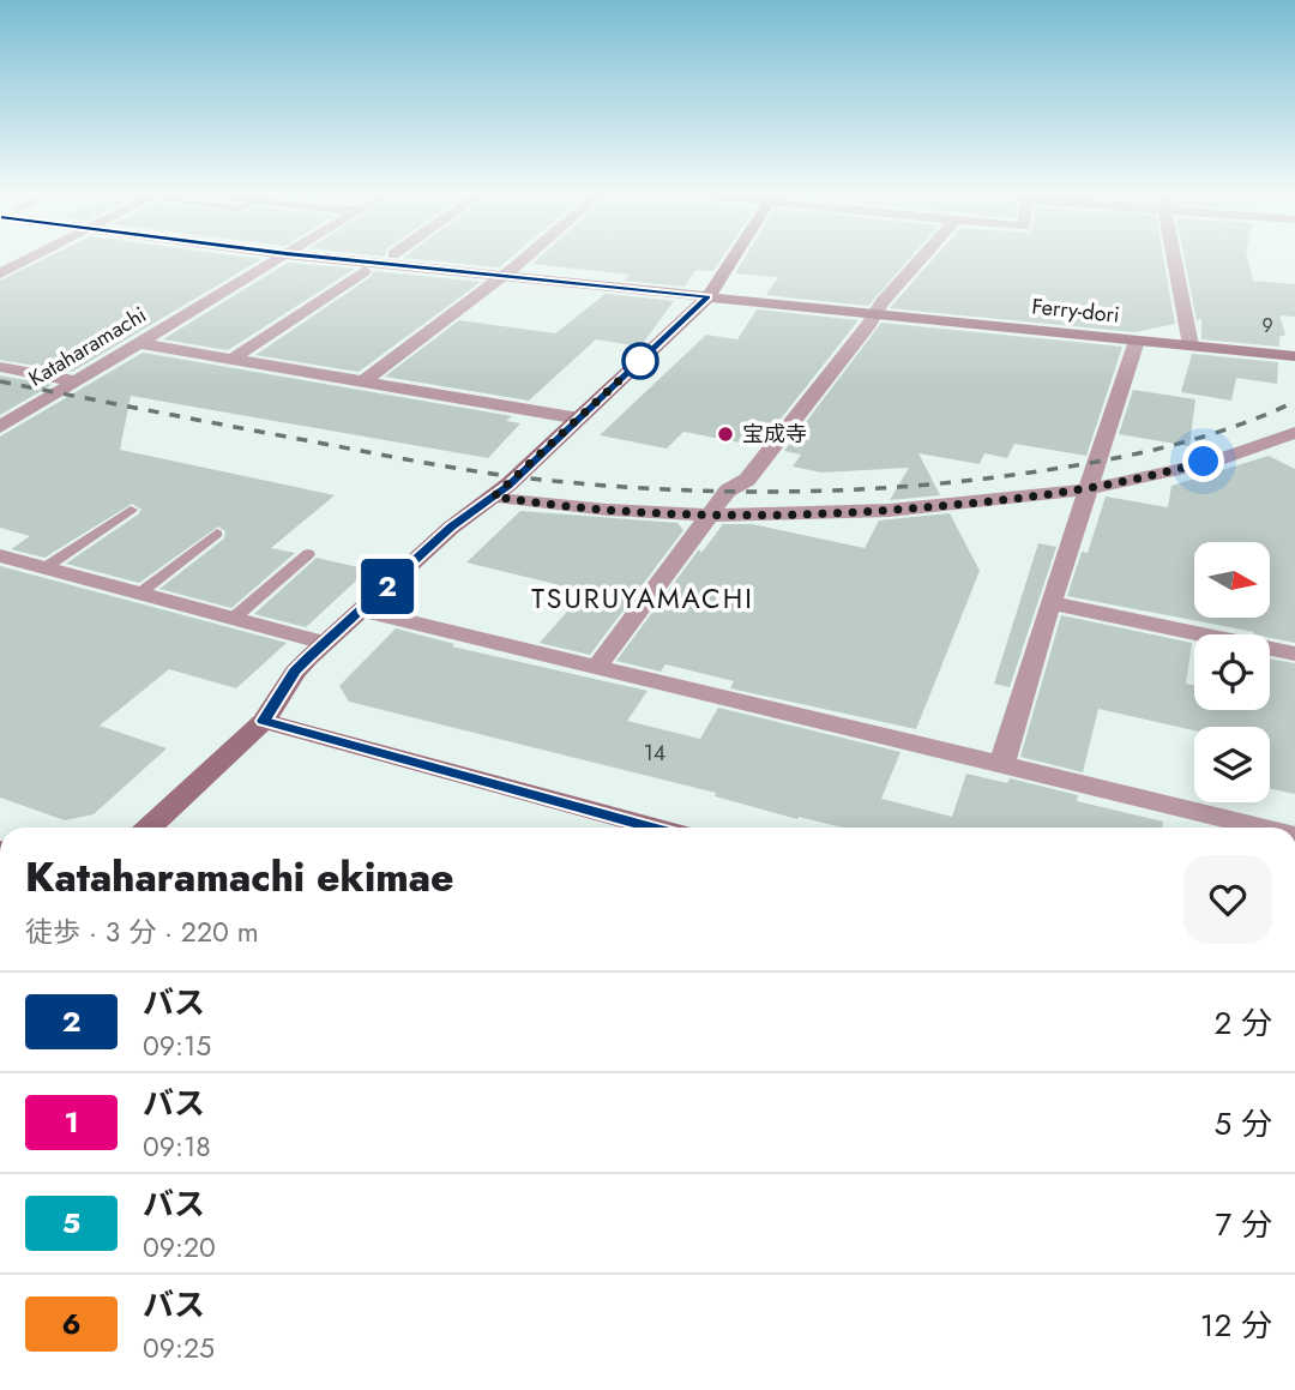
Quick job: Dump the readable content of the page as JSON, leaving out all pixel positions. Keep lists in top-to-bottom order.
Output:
{
  "streets": {
    "street": ["Ferry-dori", "Kataharamachi"]
  },
  "districts": ["TSURUYAMACHI"],
  "places": ["宝成寺"],
  "lines": ["bus line 2"],
  "house_numbers": ["9", "14"],
  "north": "right",
  "page": {
    "on_map": "2",
    "heading": ["Kataharamachi ekimae", "徒歩 · 3 分 · 220 m"],
    "list": [
      {
        "mark": "2",
        "name": "バス",
        "note": "09:15",
        "value": "2 分"
      },
      {
        "mark": "1",
        "name": "バス",
        "note": "09:18",
        "value": "5 分"
      },
      {
        "mark": "5",
        "name": "バス",
        "note": "09:20",
        "value": "7 分"
      },
      {
        "mark": "6",
        "name": "バス",
        "note": "09:25",
        "value": "12 分"
      }
    ]
  }
}
